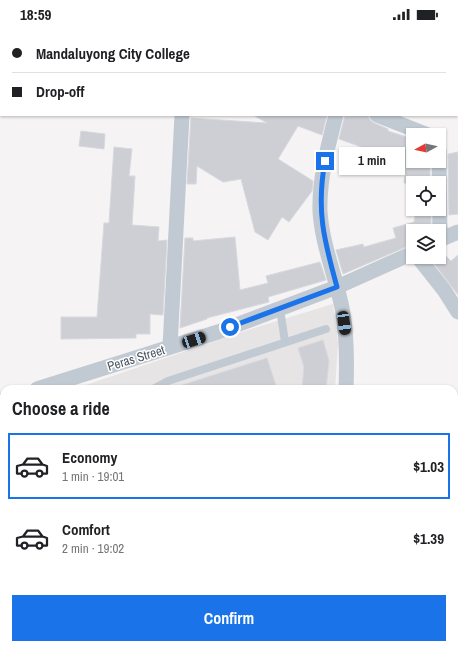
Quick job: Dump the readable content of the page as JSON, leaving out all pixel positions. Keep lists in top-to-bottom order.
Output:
{
  "streets": {
    "street": ["Peras Street"]
  },
  "north": "left",
  "page": {
    "status": "18:59",
    "banner": ["Mandaluyong City College", "Drop-off"],
    "bubble": "1 min",
    "heading": "Choose a ride",
    "list": [
      {
        "name": "Economy",
        "note": "1 min · 19:01",
        "value": "$1.03"
      },
      {
        "name": "Comfort",
        "note": "2 min · 19:02",
        "value": "$1.39"
      }
    ],
    "buttons": "Confirm"
  }
}
